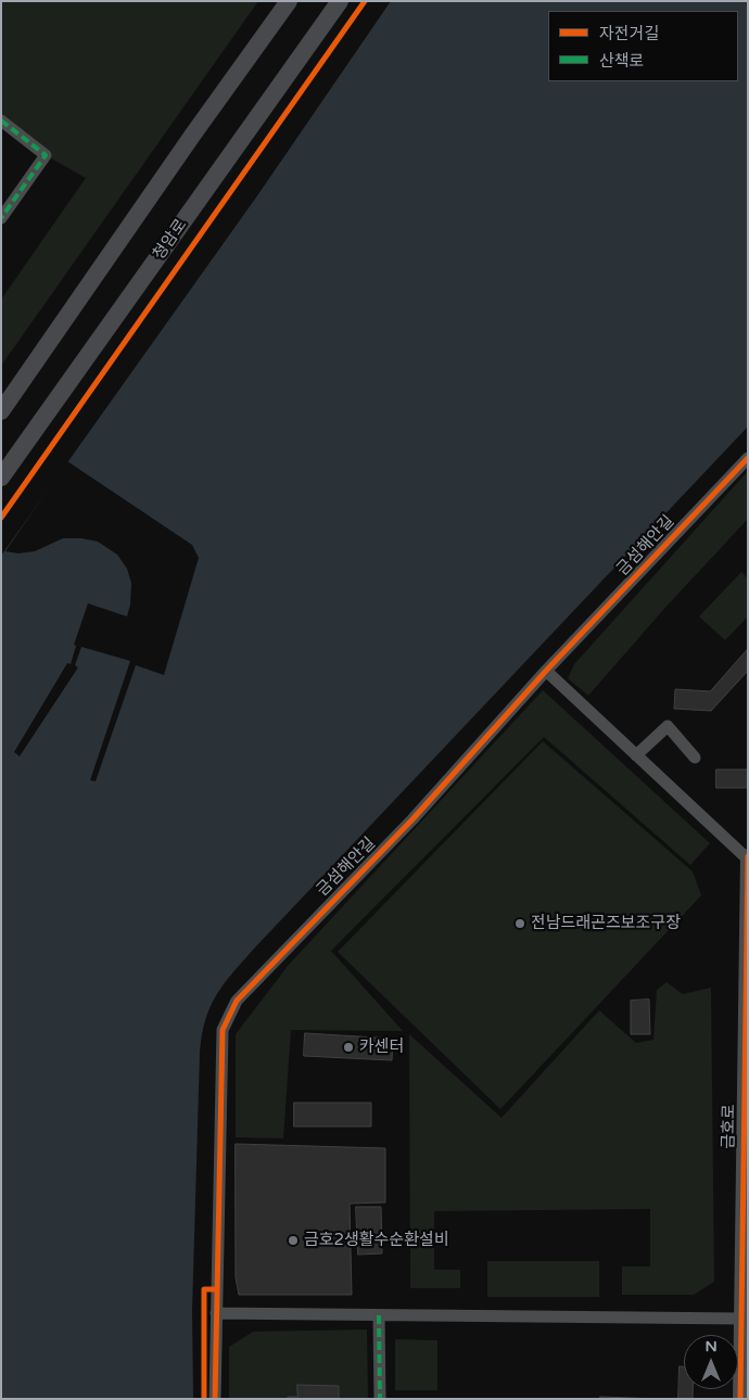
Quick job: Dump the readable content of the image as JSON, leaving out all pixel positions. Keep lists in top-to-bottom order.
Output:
{
  "streets": {
    "main road": ["청암로"],
    "street": ["금섬해안길", "금호로"]
  },
  "places": ["전남드래곤즈보조구장", "카센터", "금호2생활수순환설비"],
  "legend": ["자전거길", "산책로"],
  "north": "top"
}
